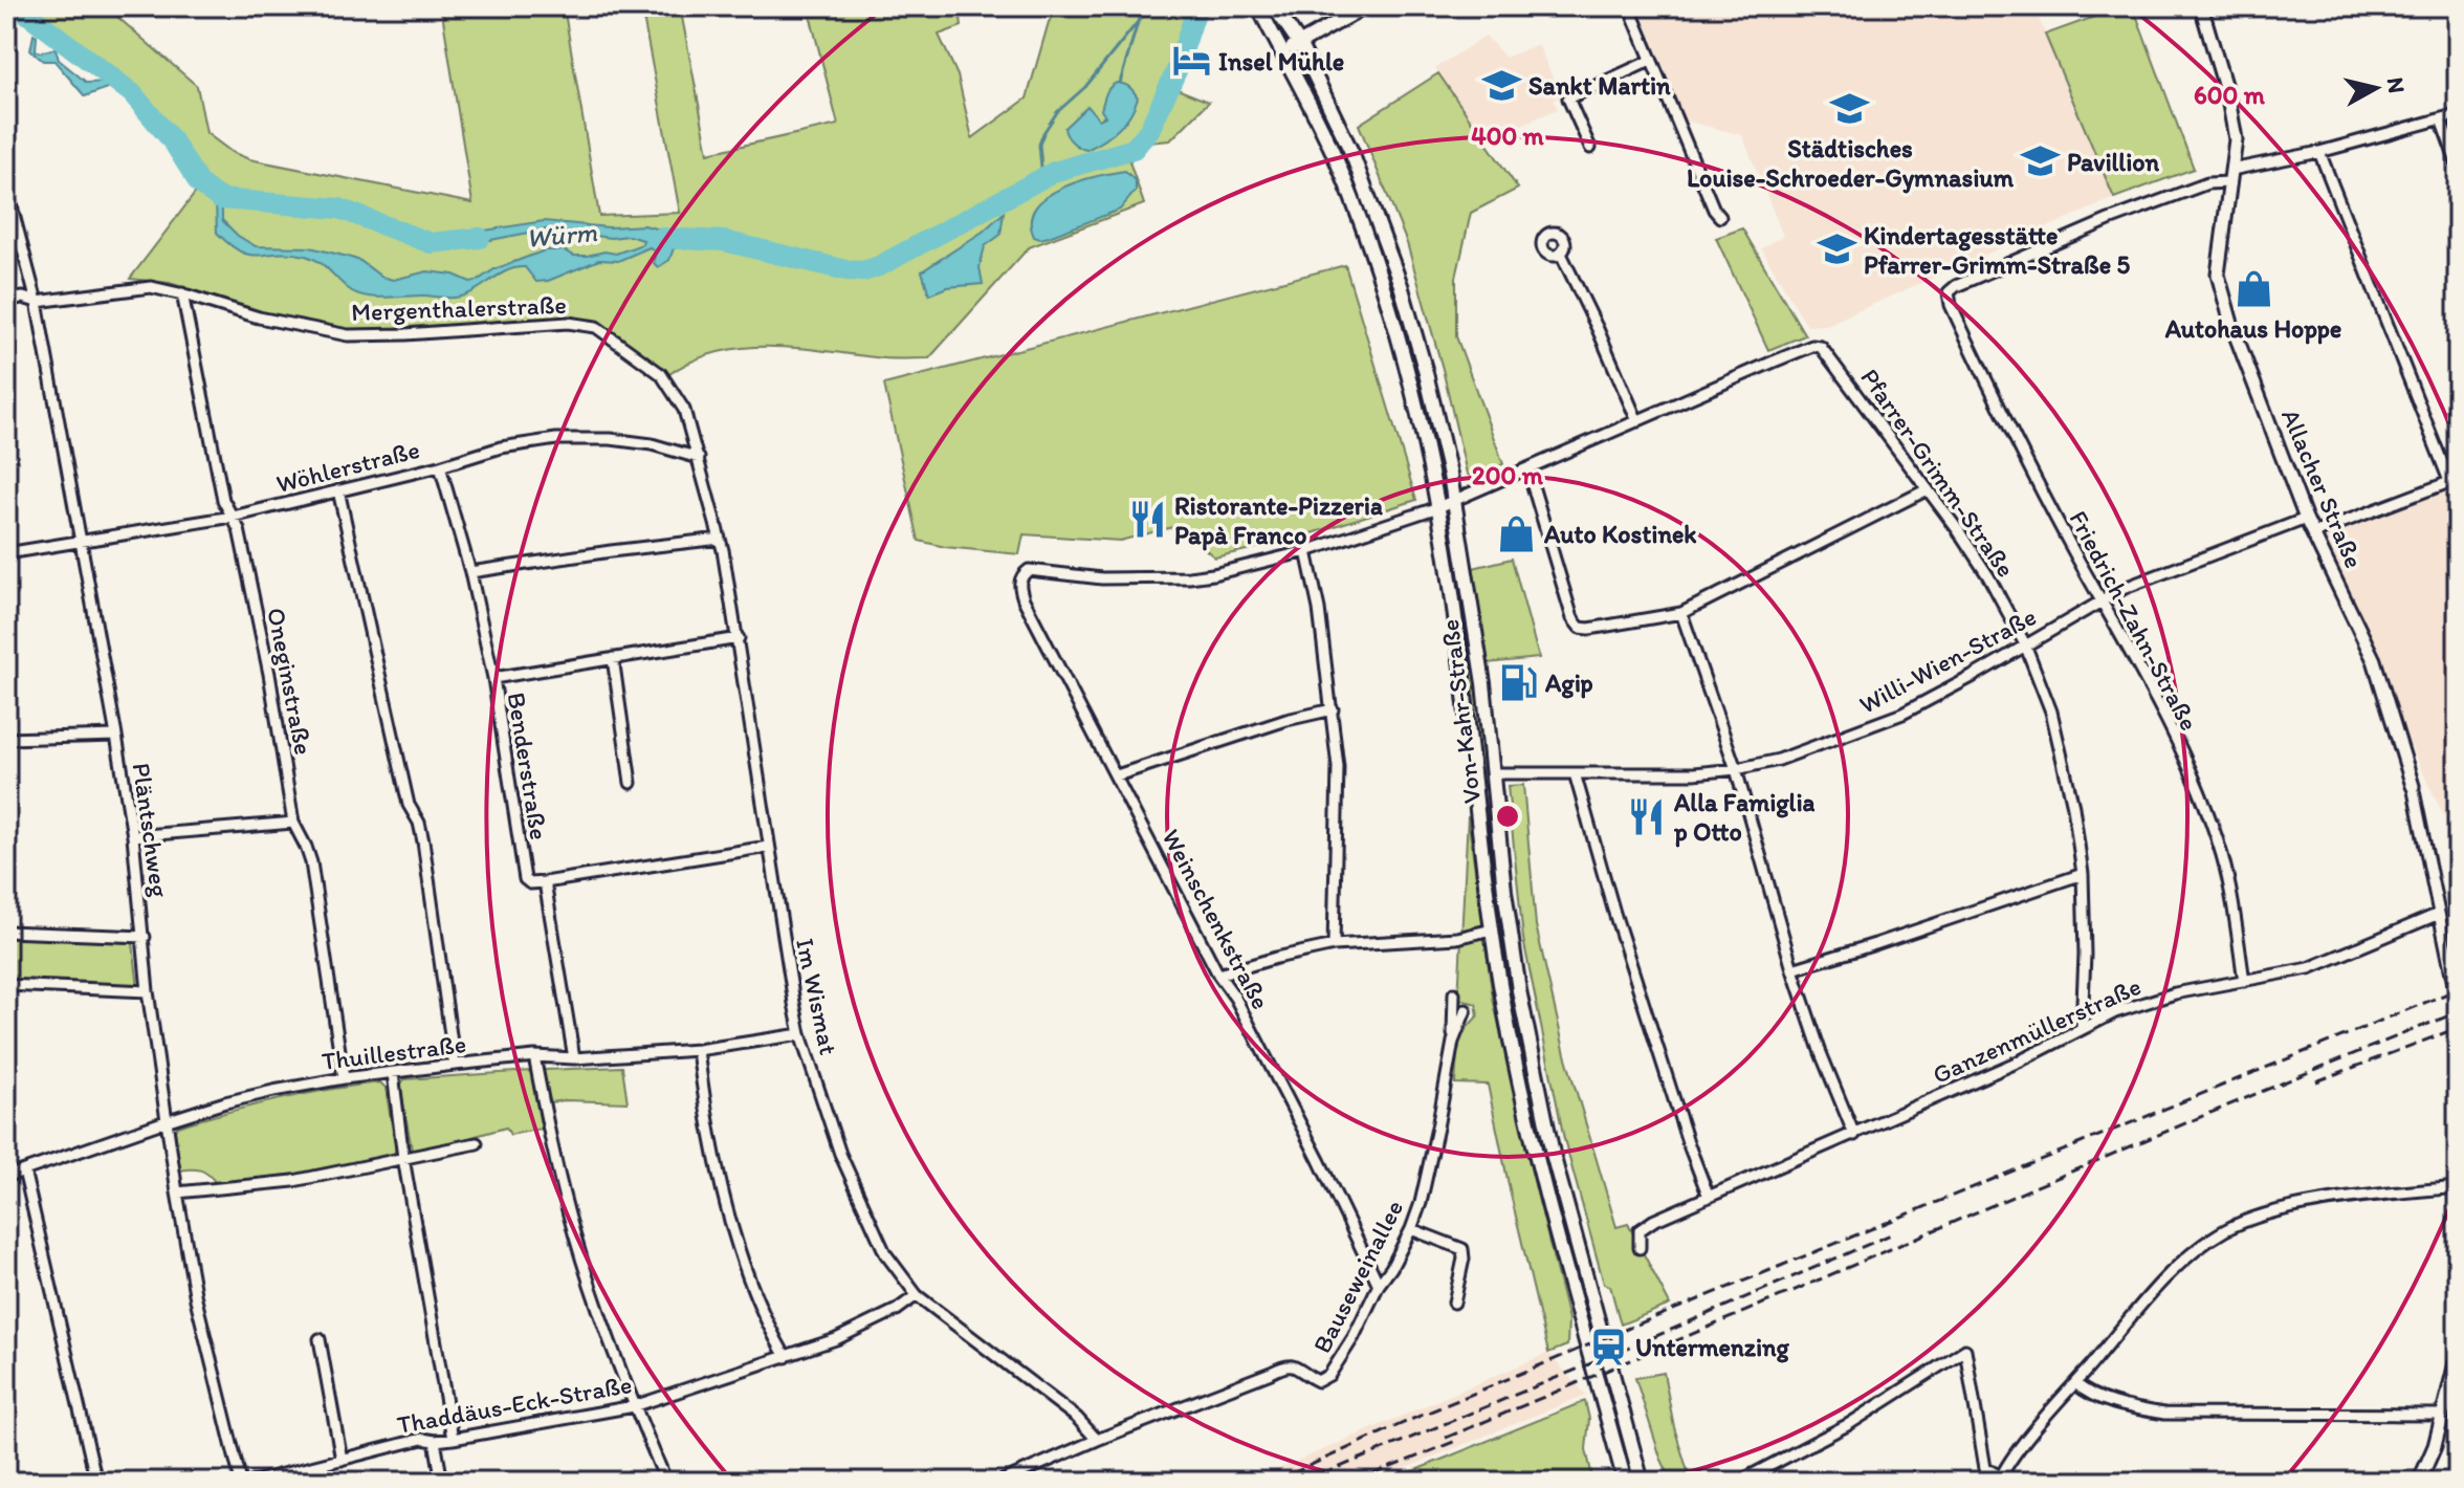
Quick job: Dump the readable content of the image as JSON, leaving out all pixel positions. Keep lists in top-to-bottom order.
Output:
{
  "streets": {
    "main road": ["Von-Kahr-Straße"],
    "street": [
      "Mergenthalerstraße",
      "Wöhlerstraße",
      "Pfarrer-Grimm-Straße",
      "Allacher Straße",
      "Friedrich-Zahn-Straße",
      "Willi-Wien-Straße",
      "Oneginstraße",
      "Benderstraße",
      "Pläntschweg",
      "Weinschenkstraße",
      "Im Wismat",
      "Ganzenmüllerstraße",
      "Thuillestraße",
      "Bauseweinallee",
      "Thaddäus-Eck-Straße"
    ]
  },
  "crossings": [
    ["Mergenthalerstraße", "Wöhlerstraße"],
    ["Mergenthalerstraße", "Oneginstraße"],
    ["Mergenthalerstraße", "Pläntschweg"],
    ["Mergenthalerstraße", "Im Wismat"],
    ["Wöhlerstraße", "Oneginstraße"],
    ["Wöhlerstraße", "Benderstraße"],
    ["Wöhlerstraße", "Pläntschweg"],
    ["Wöhlerstraße", "Im Wismat"],
    ["Pfarrer-Grimm-Straße", "Willi-Wien-Straße"],
    ["Pfarrer-Grimm-Straße", "Ganzenmüllerstraße"],
    ["Allacher Straße", "Friedrich-Zahn-Straße"],
    ["Allacher Straße", "Willi-Wien-Straße"],
    ["Allacher Straße", "Ganzenmüllerstraße"],
    ["Friedrich-Zahn-Straße", "Willi-Wien-Straße"],
    ["Friedrich-Zahn-Straße", "Ganzenmüllerstraße"],
    ["Willi-Wien-Straße", "Von-Kahr-Straße"],
    ["Oneginstraße", "Thuillestraße"],
    ["Pläntschweg", "Thuillestraße"],
    ["Weinschenkstraße", "Bauseweinallee"],
    ["Im Wismat", "Thuillestraße"],
    ["Im Wismat", "Bauseweinallee"],
    ["Im Wismat", "Thaddäus-Eck-Straße"]
  ],
  "water": ["Würm"],
  "places": {
    "hotel": ["Insel Mühle"],
    "school or university": [
      "Sankt Martin",
      "Städtisches Louise-Schroeder-Gymnasium",
      "Pavillion",
      "Kindertagesstätte Pfarrer-Grimm-Straße 5"
    ],
    "shop": ["Autohaus Hoppe", "Auto Kostinek"],
    "restaurant": ["Ristorante-Pizzeria Papà Franco", "Alla Famiglia p Otto"],
    "fuel station": ["Agip"],
    "station": ["Untermenzing"]
  },
  "north": "right",
  "rings": ["600 m", "400 m", "200 m"]
}
